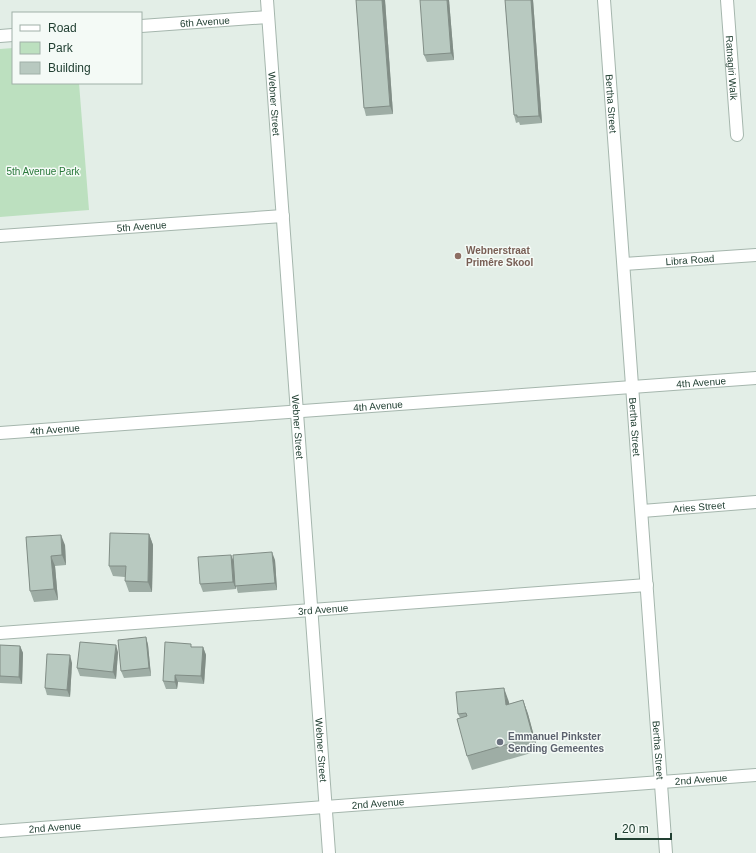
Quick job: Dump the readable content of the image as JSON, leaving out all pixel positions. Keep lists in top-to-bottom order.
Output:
{
  "streets": {
    "street": [
      "6th Avenue",
      "Ratnagiri Walk",
      "Webner Street",
      "Bertha Street",
      "5th Avenue",
      "Libra Road",
      "4th Avenue",
      "Aries Street",
      "3rd Avenue",
      "2nd Avenue"
    ]
  },
  "crossings": [
    ["6th Avenue", "Webner Street"],
    ["Webner Street", "5th Avenue"],
    ["Webner Street", "4th Avenue"],
    ["Webner Street", "3rd Avenue"],
    ["Webner Street", "2nd Avenue"],
    ["Bertha Street", "Libra Road"],
    ["Bertha Street", "4th Avenue"],
    ["Bertha Street", "Aries Street"],
    ["Bertha Street", "3rd Avenue"],
    ["Bertha Street", "2nd Avenue"]
  ],
  "parks": ["5th Avenue Park"],
  "places": ["Webnerstraat Primêre Skool", "Emmanuel Pinkster Sending Gemeentes"],
  "legend": ["Road", "Park", "Building"],
  "scale_bar": "20 m"
}
